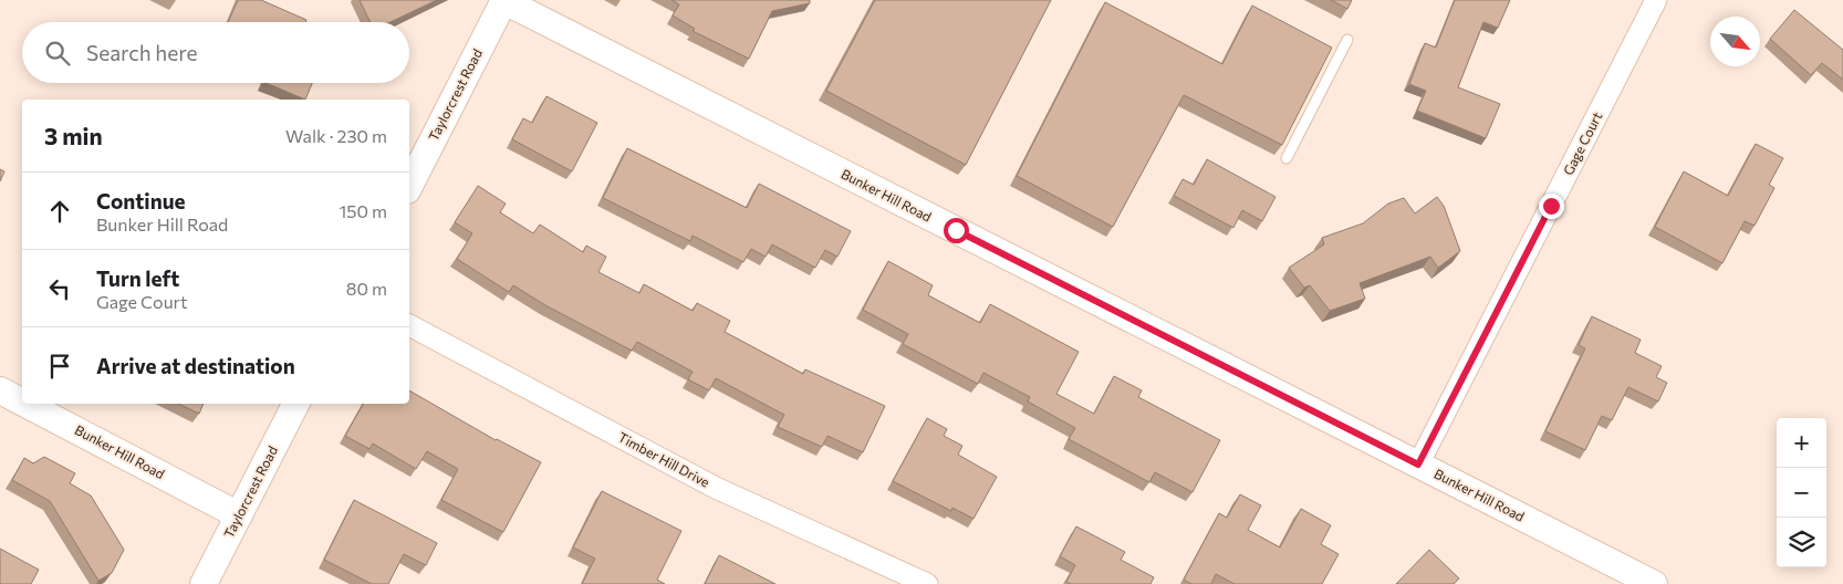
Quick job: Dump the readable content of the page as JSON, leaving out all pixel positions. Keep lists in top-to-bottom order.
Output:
{
  "streets": {
    "street": [
      "Taylorcrest Road",
      "Gage Court",
      "Bunker Hill Road",
      "Timber Hill Drive"
    ]
  },
  "crossings": [
    ["Taylorcrest Road", "Bunker Hill Road"],
    ["Gage Court", "Bunker Hill Road"]
  ],
  "north": "bottom right",
  "page": {
    "search": "Search here",
    "heading": ["3 min", "Walk · 230 m"],
    "list": [
      ["Continue", "Bunker Hill Road", "150 m"],
      ["Turn left", "Gage Court", "80 m"],
      "Arrive at destination"
    ],
    "map_buttons": ["+", "−"]
  }
}
